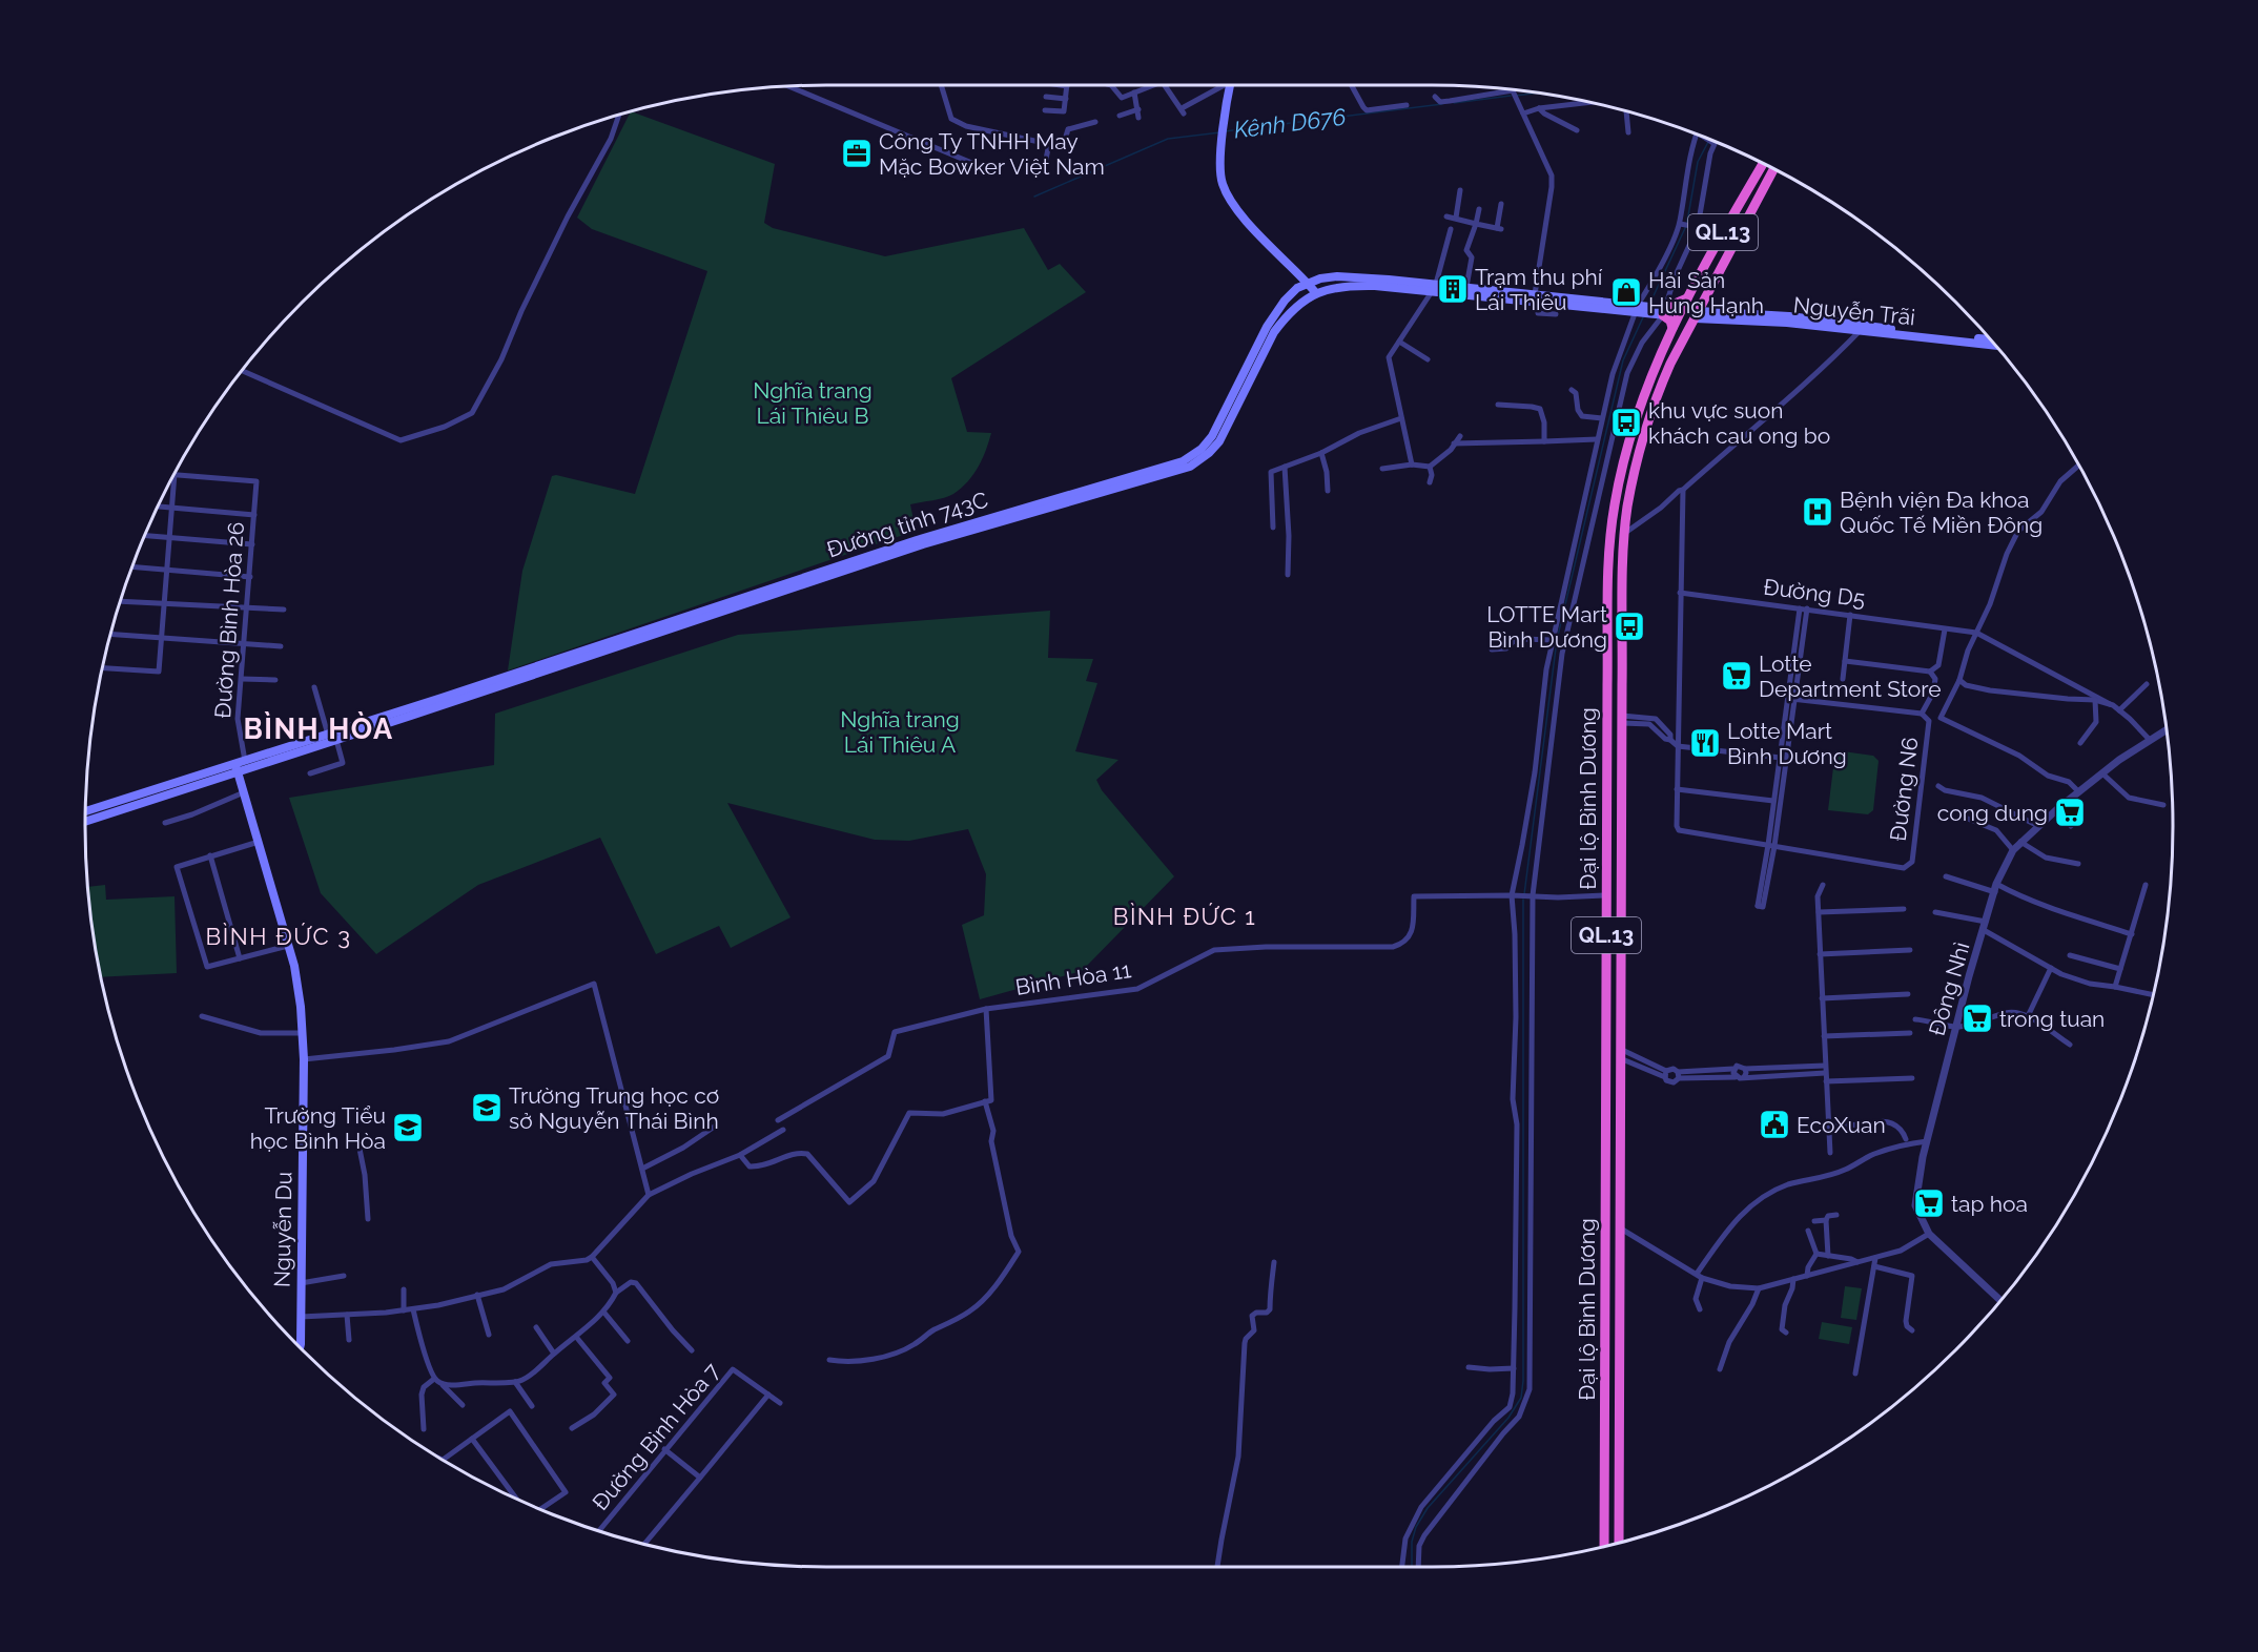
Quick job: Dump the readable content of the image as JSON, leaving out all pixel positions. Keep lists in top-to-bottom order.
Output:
{
  "streets": {
    "highway": ["QL.13", "Đại lộ Bình Dương"],
    "main road": ["Nguyễn Trãi", "Đường tỉnh 743C", "Nguyễn Du"],
    "street": [
      "Đường D5",
      "Đường Bình Hòa 26",
      "Đường N6",
      "Bình Hòa 11",
      "Đông Nhì",
      "Đường Bình Hòa 7"
    ]
  },
  "crossings": [
    ["Nguyễn Trãi", "Đại lộ Bình Dương"],
    ["Đường tỉnh 743C", "Đường Bình Hòa 26"],
    ["Đường tỉnh 743C", "Đại lộ Bình Dương"],
    ["Đường tỉnh 743C", "Nguyễn Du"]
  ],
  "districts": ["BÌNH HÒA", "BÌNH ĐỨC 1", "BÌNH ĐỨC 3"],
  "water": ["Kênh D676"],
  "parks": ["Nghĩa trang Lái Thiêu B", "Nghĩa trang Lái Thiêu A"],
  "places": {
    "office": ["Công Ty TNHH May Mặc Bowker Việt Nam"],
    "building": ["Trạm thu phí Lái Thiêu"],
    "shop": ["Hải Sản Hùng Hạnh"],
    "bus stop": ["khu vực suon khách cau ong bo", "LOTTE Mart Bình Dương"],
    "hospital": ["Bệnh viện Đa khoa Quốc Tế Miền Đông"],
    "supermarket": [
      "Lotte Department Store",
      "cong dung",
      "trong tuan",
      "tap hoa"
    ],
    "restaurant": ["Lotte Mart Bình Dương"],
    "school or university": ["Trường Trung học cơ sở Nguyễn Thái Bình", "Trường Tiểu học Bình Hòa"],
    "public building": ["EcoXuan"]
  }
}
